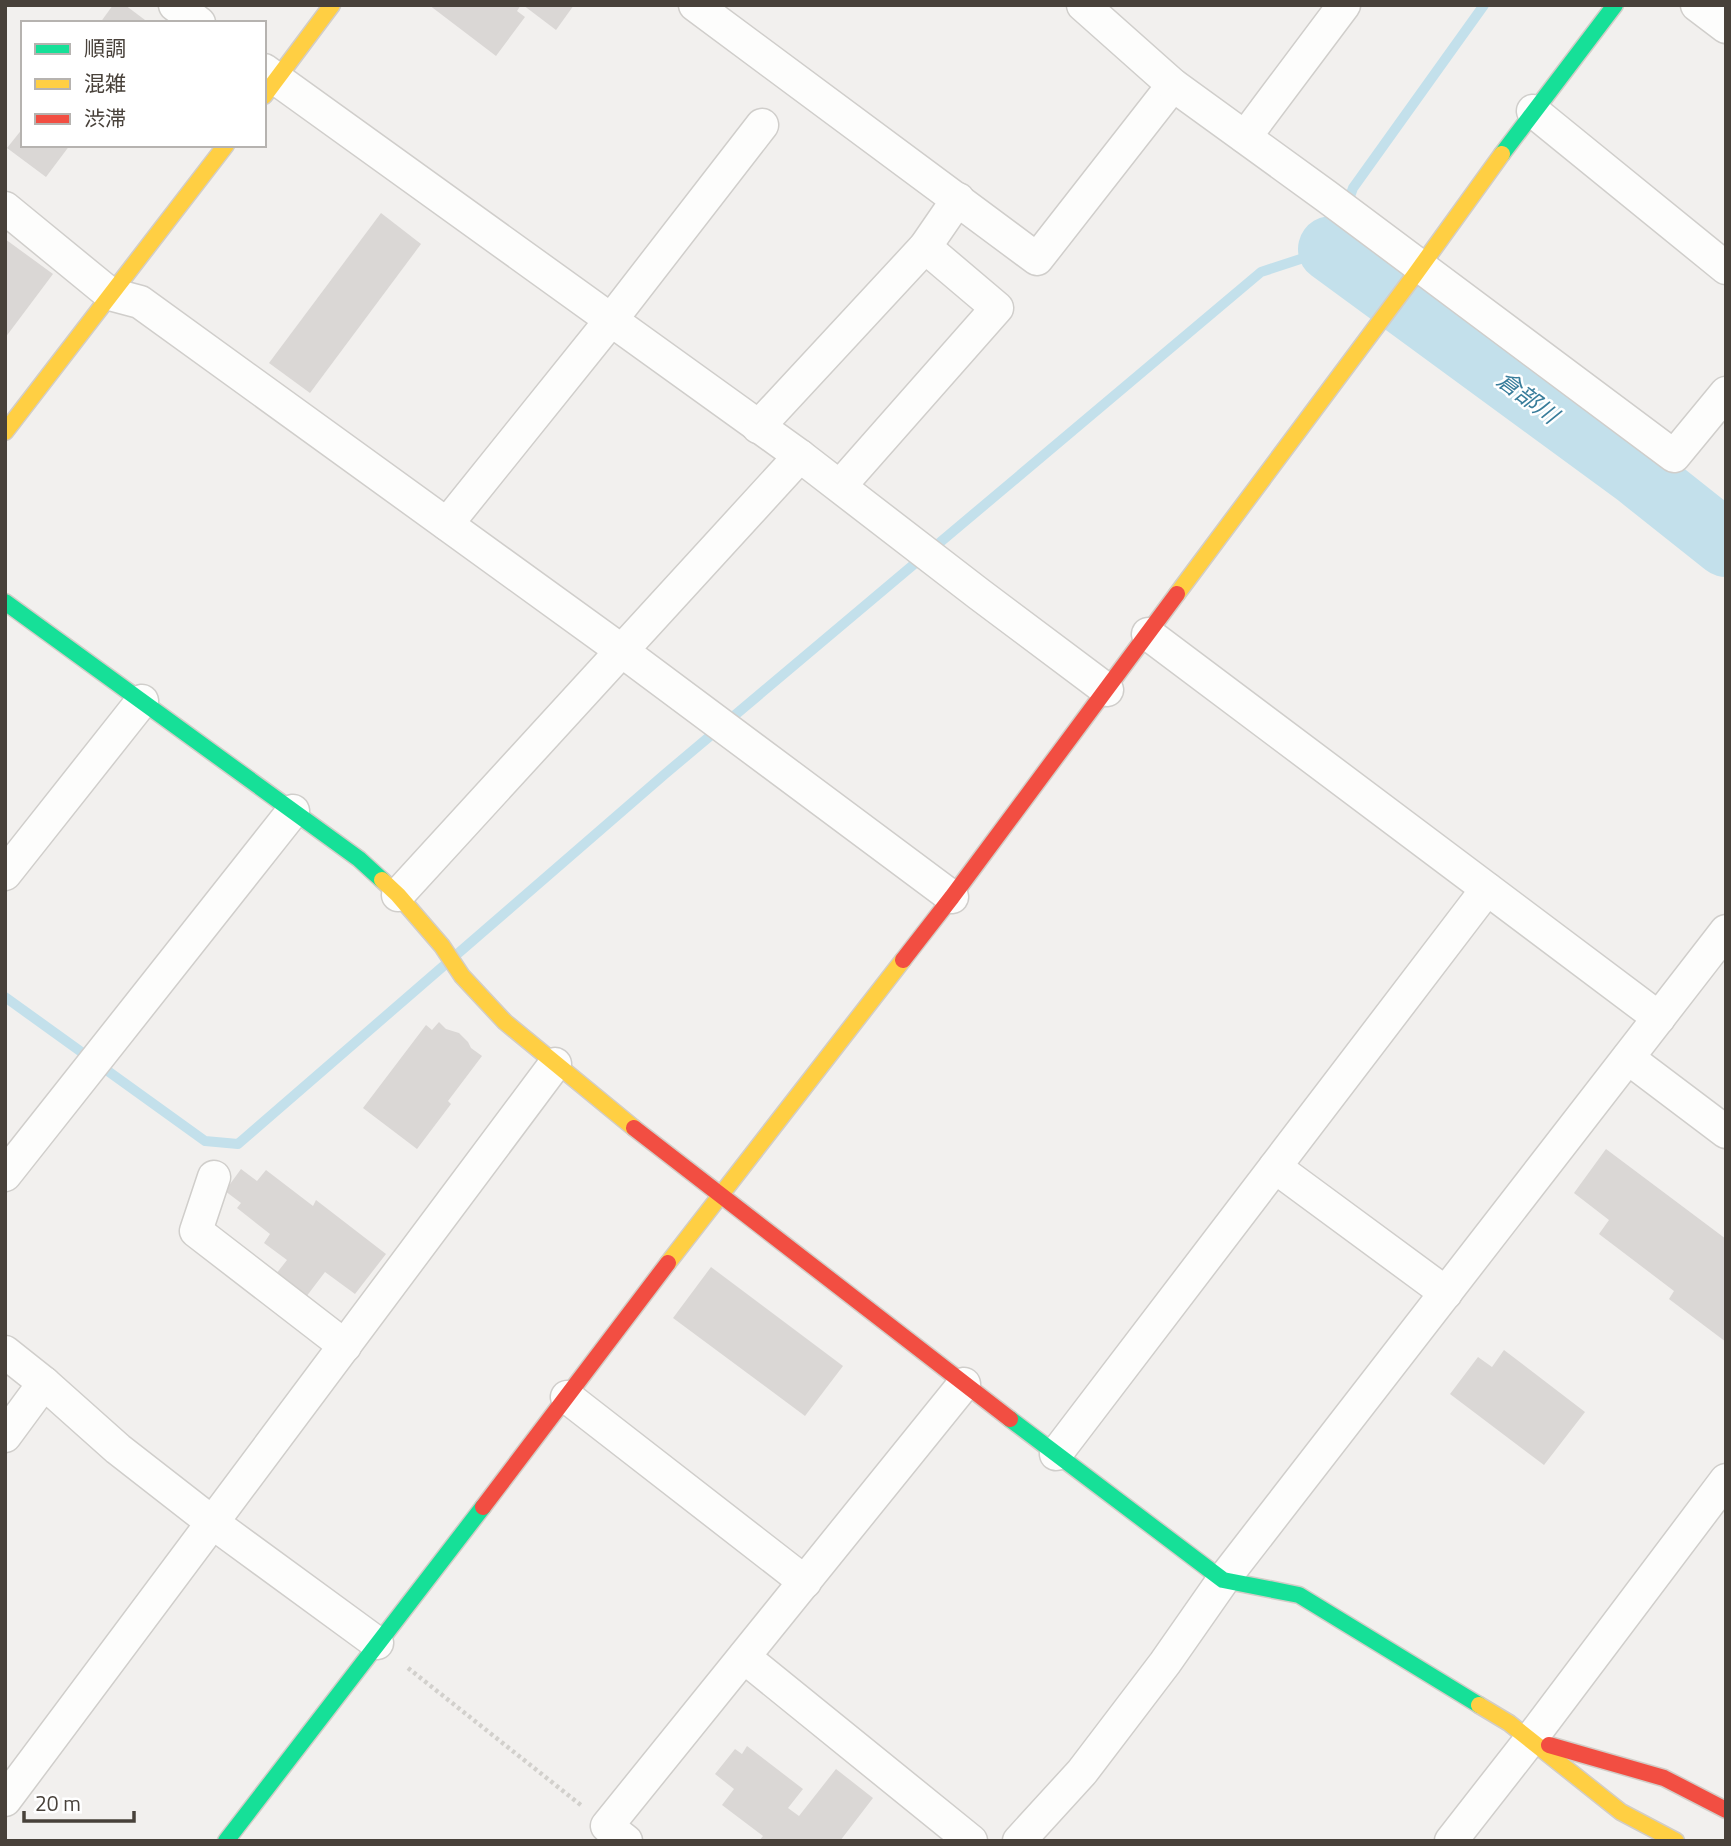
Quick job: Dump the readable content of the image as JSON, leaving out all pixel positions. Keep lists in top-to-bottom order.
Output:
{
  "water": ["倉部川"],
  "legend": ["順調", "混雑", "渋滞"],
  "scale_bar": "20 m"
}
